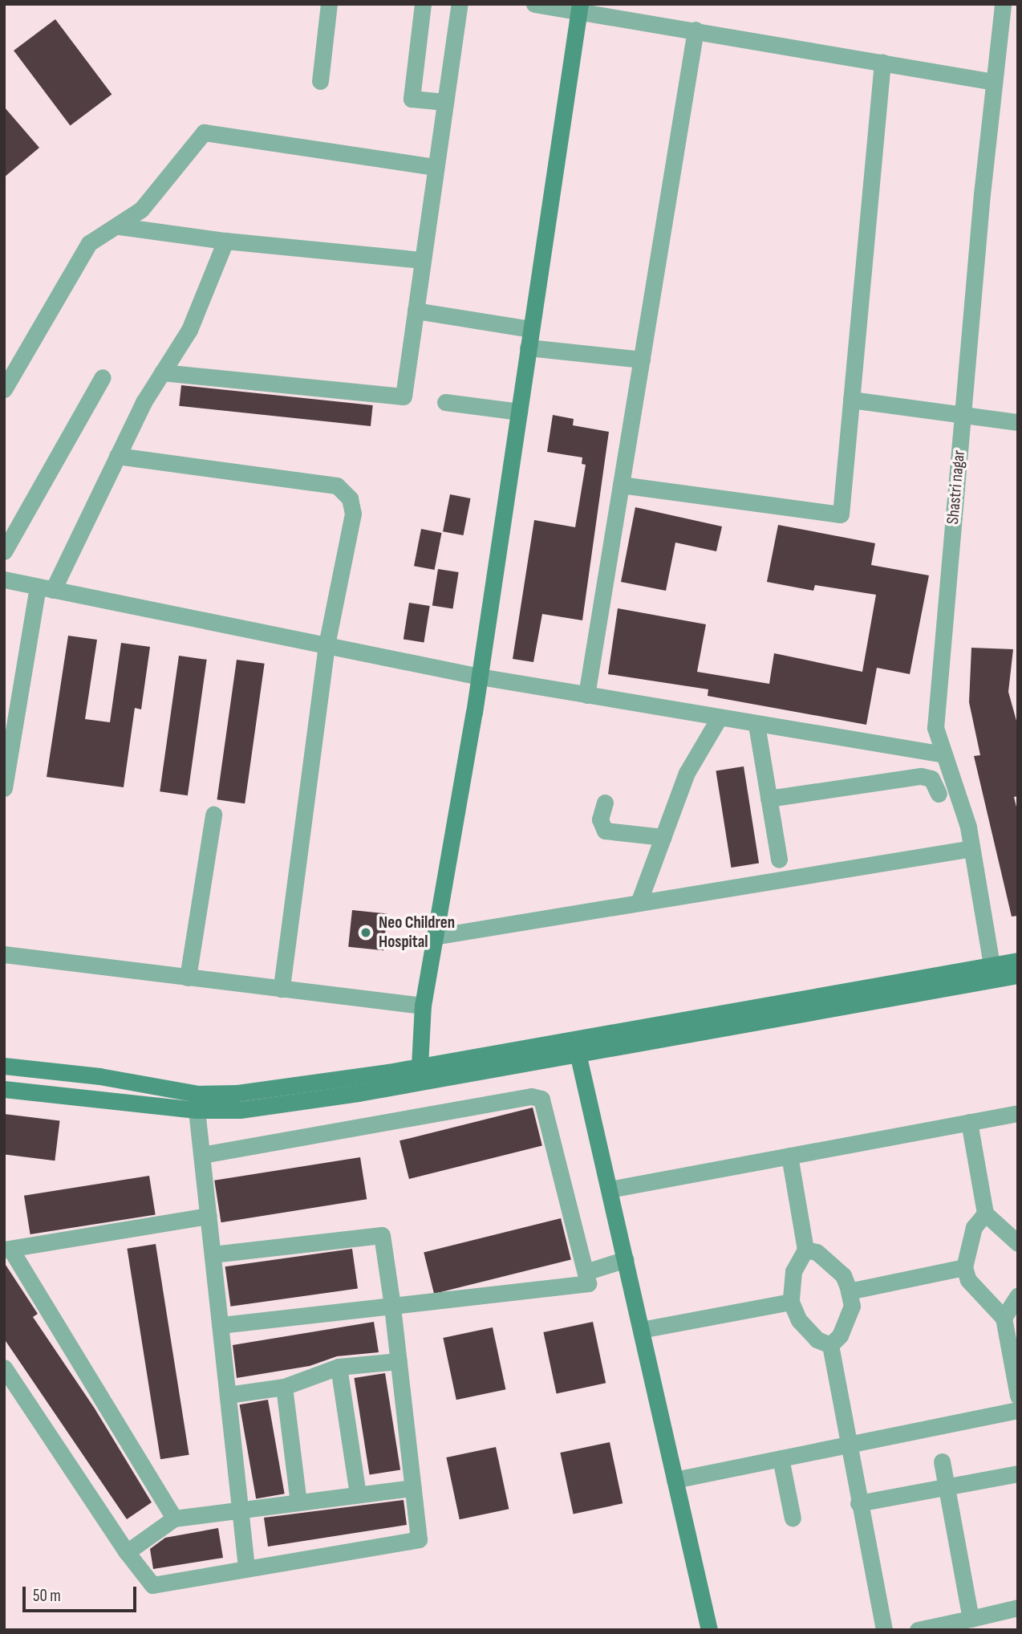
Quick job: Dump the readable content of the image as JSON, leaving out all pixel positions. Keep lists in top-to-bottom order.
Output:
{
  "streets": {
    "street": ["Shastri nagar"]
  },
  "places": ["Neo Children Hospital"],
  "scale_bar": "50 m"
}
